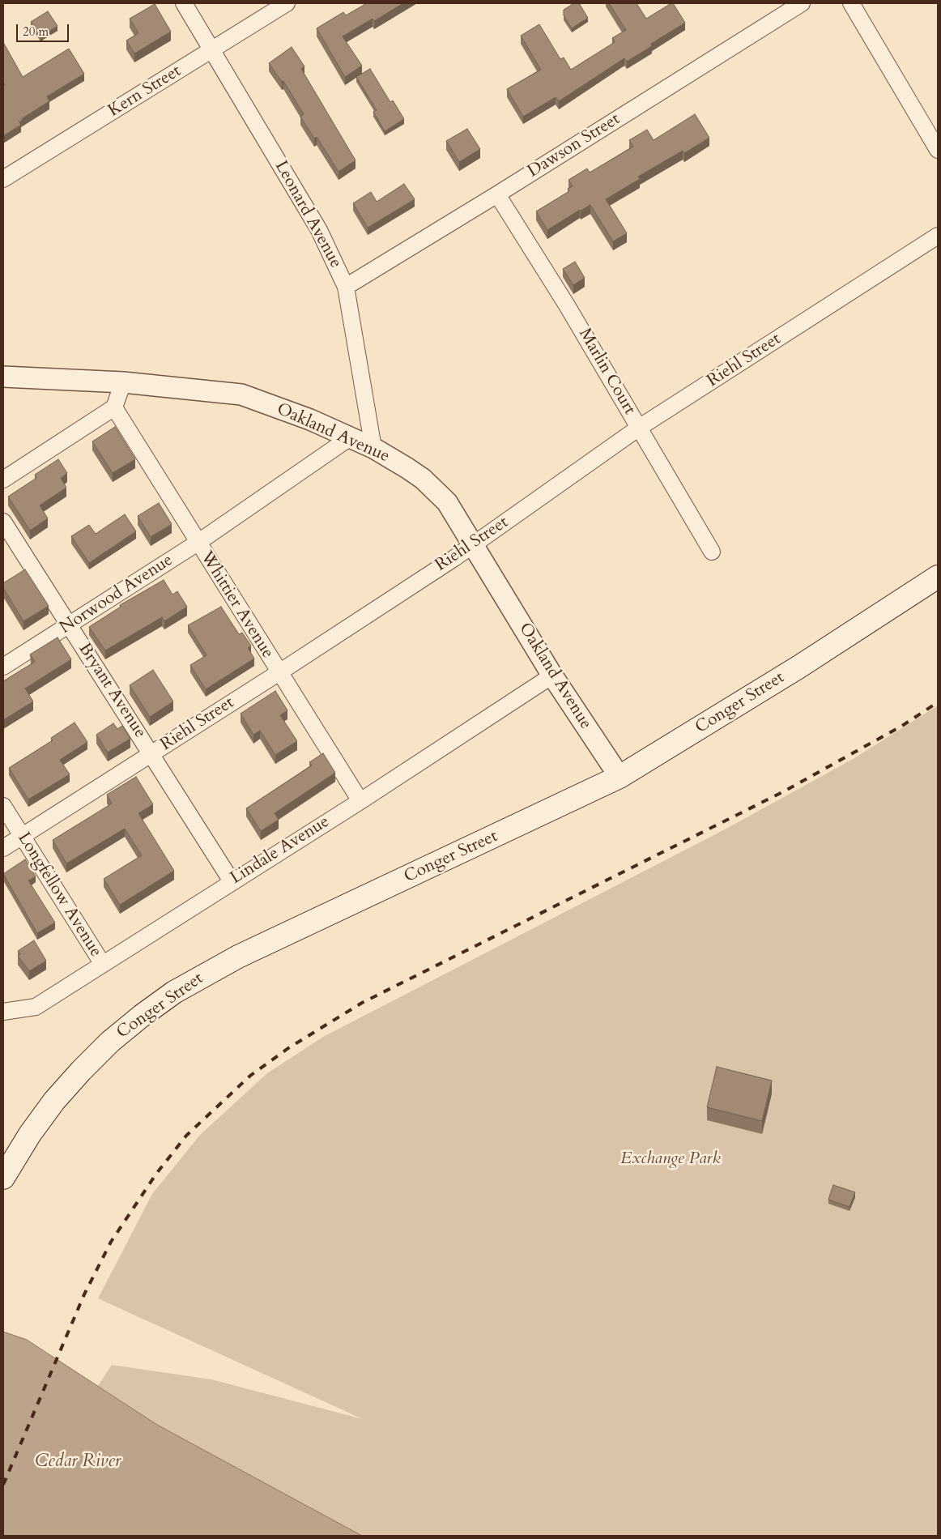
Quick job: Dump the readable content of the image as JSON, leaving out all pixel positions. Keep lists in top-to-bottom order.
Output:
{
  "streets": {
    "main road": ["Conger Street"],
    "street": [
      "Kern Street",
      "Dawson Street",
      "Leonard Avenue",
      "Riehl Street",
      "Marlin Court",
      "Oakland Avenue",
      "Norwood Avenue",
      "Whittier Avenue",
      "Bryant Avenue",
      "Lindale Avenue",
      "Longfellow Avenue"
    ]
  },
  "crossings": [
    ["Kern Street", "Leonard Avenue"],
    ["Dawson Street", "Leonard Avenue"],
    ["Dawson Street", "Marlin Court"],
    ["Leonard Avenue", "Oakland Avenue"],
    ["Riehl Street", "Marlin Court"],
    ["Riehl Street", "Oakland Avenue"],
    ["Riehl Street", "Whittier Avenue"],
    ["Riehl Street", "Bryant Avenue"],
    ["Riehl Street", "Longfellow Avenue"],
    ["Oakland Avenue", "Norwood Avenue"],
    ["Oakland Avenue", "Conger Street"],
    ["Oakland Avenue", "Lindale Avenue"],
    ["Norwood Avenue", "Whittier Avenue"],
    ["Norwood Avenue", "Bryant Avenue"],
    ["Whittier Avenue", "Lindale Avenue"],
    ["Bryant Avenue", "Lindale Avenue"],
    ["Lindale Avenue", "Longfellow Avenue"]
  ],
  "water": ["Cedar River"],
  "parks": ["Exchange Park"],
  "scale_bar": "20 m"
}
